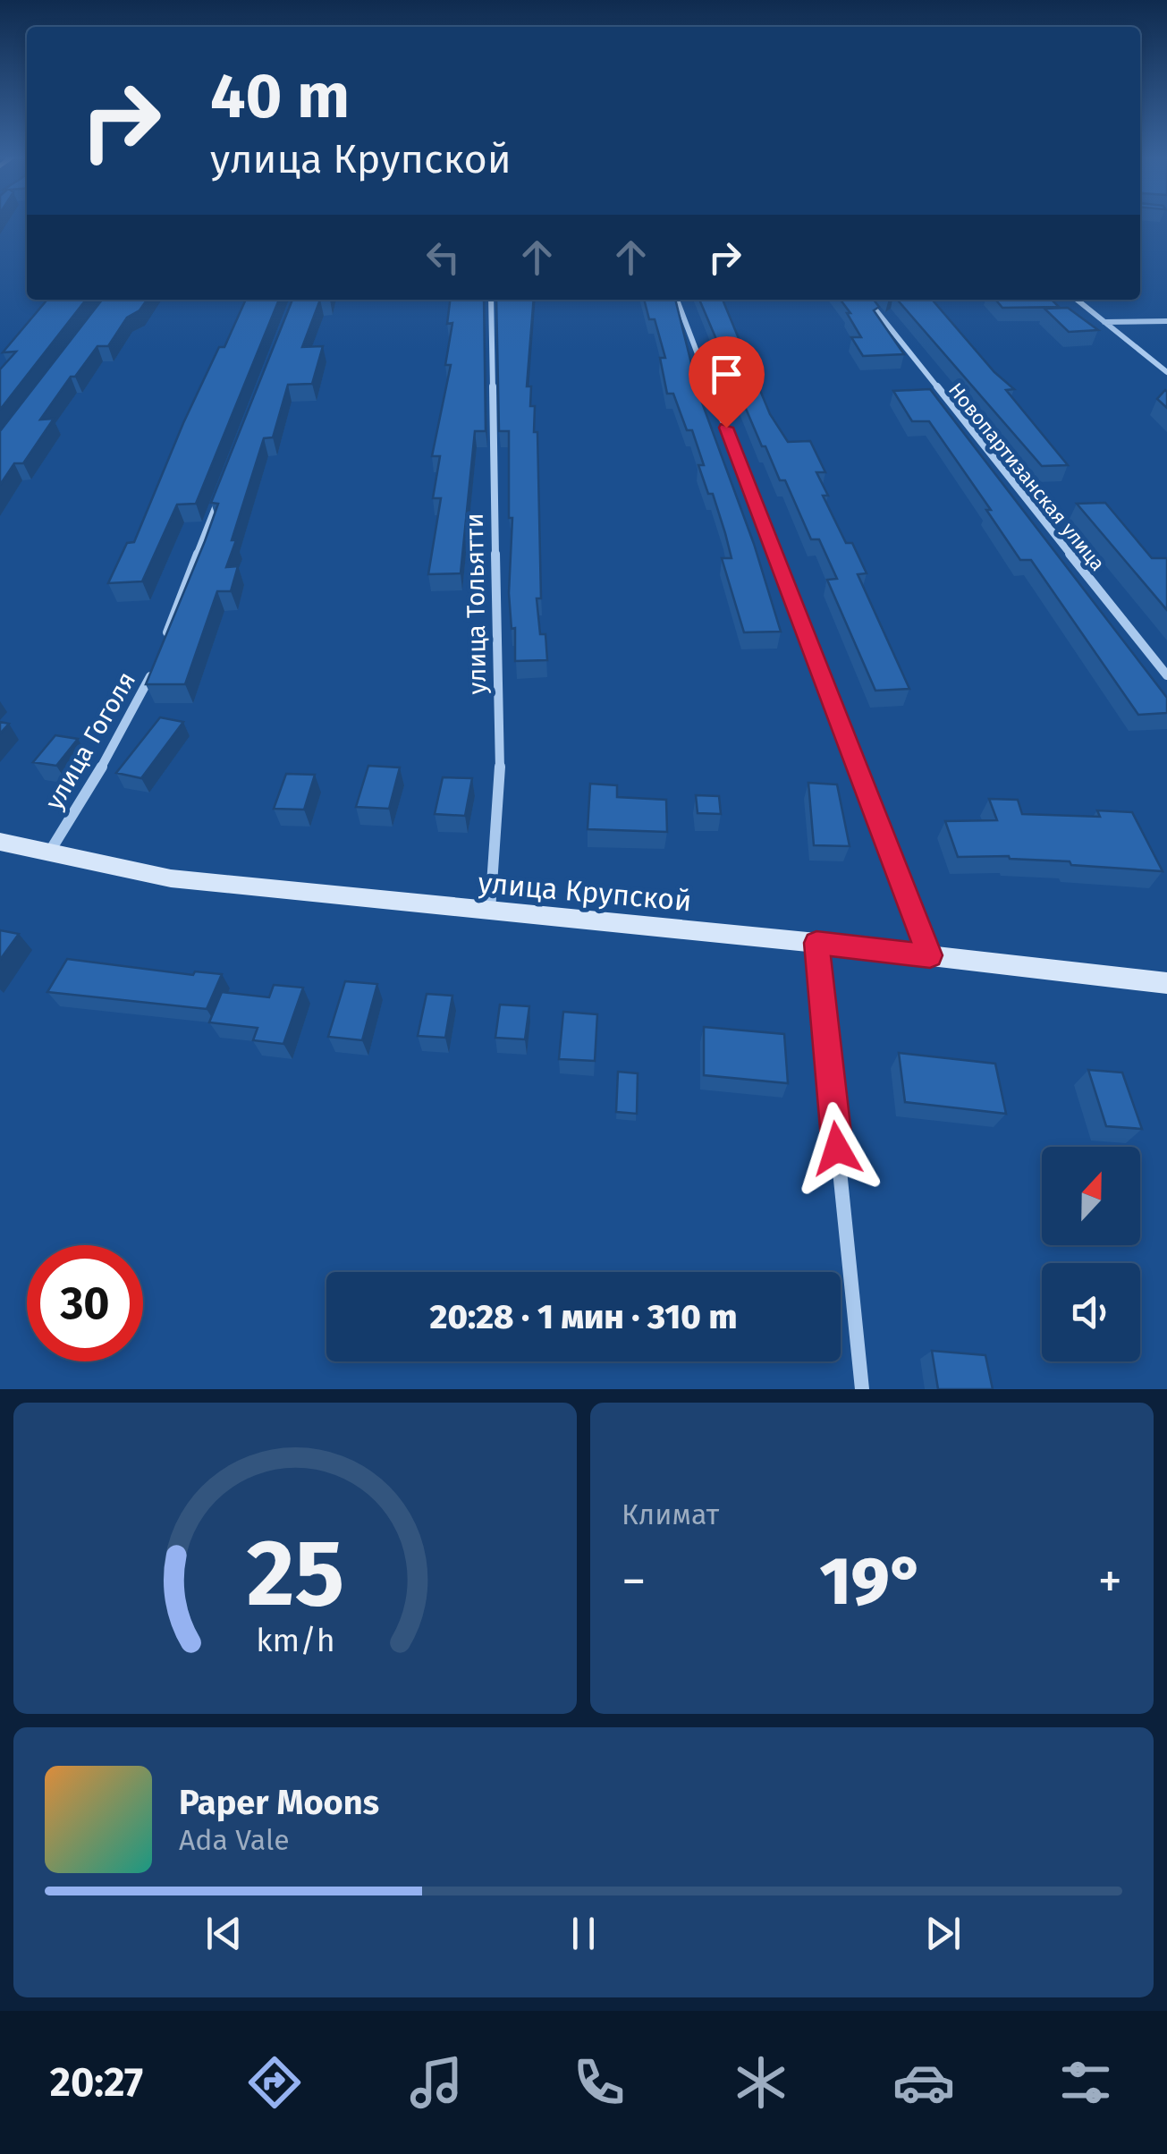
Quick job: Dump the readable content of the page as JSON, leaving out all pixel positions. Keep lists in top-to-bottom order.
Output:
{
  "streets": {
    "street": [
      "Новопартизанская улица",
      "улица Тольятти",
      "улица Гоголя",
      "улица Крупской"
    ]
  },
  "crossings": [
    ["улица Тольятти", "улица Крупской"],
    ["улица Гоголя", "улица Крупской"]
  ],
  "north": "top",
  "page": {
    "turn": ["40 m", "улица Крупской"],
    "limit": "30",
    "trip": "20:28 · 1 мин · 310 m",
    "tile": "Климат",
    "heat": ["−", "19°", "+"],
    "song": ["Paper Moons", "Ada Vale"],
    "tabs": "20:27",
    "gauge": ["25", "km/h"]
  }
}
